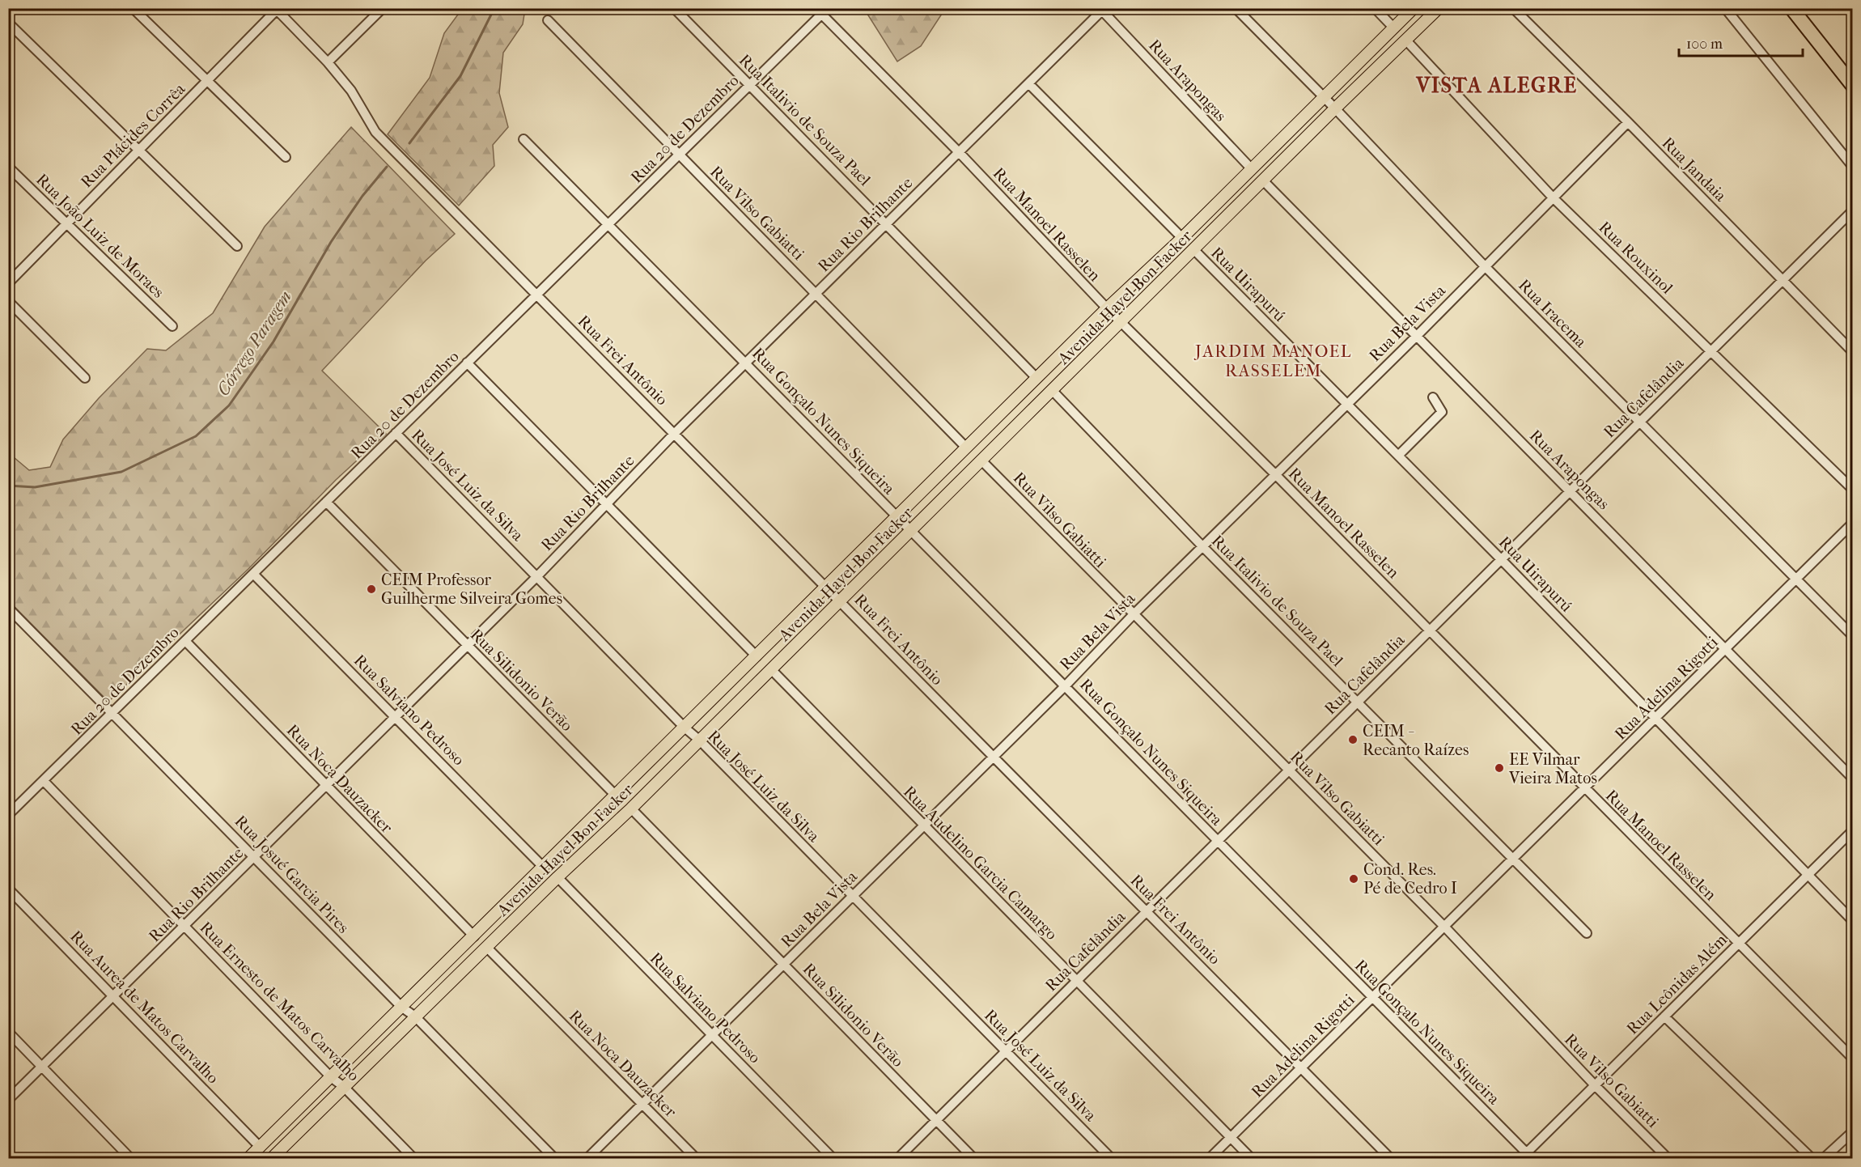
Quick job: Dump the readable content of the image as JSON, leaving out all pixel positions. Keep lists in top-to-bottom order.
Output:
{
  "streets": {
    "main road": ["Avenida Hayel Bon Facker"],
    "street": [
      "Rua Arapongas",
      "Rua Italivio de Souza Pael",
      "Rua 20 de Dezembro",
      "Rua Plácides Corrêa",
      "Rua Jandaia",
      "Rua Vilso Gabiatti",
      "Rua Rio Brilhante",
      "Rua Manoel Rasselen",
      "Rua João Luiz de Moraes",
      "Rua Rouxinol",
      "Rua Uirapurú",
      "Rua Iracema",
      "Rua Bela Vista",
      "Rua Frei Antônio",
      "Rua Cafelândia",
      "Rua Gonçalo Nunes Siqueira",
      "Rua José Luiz da Silva",
      "Rua Silidonio Verão",
      "Rua Adelina Rigotti",
      "Rua Salviano Pedroso",
      "Rua Noca Dauzacker",
      "Rua Audelino Garcia Camargo",
      "Rua Josué Garcia Pires",
      "Rua Leônidas Além",
      "Rua Ernesto de Matos Carvalho",
      "Rua Aurea de Matos Carvalho"
    ]
  },
  "crossings": [
    ["Rua Arapongas", "Rua Rio Brilhante"],
    ["Rua Arapongas", "Avenida Hayel Bon Facker"],
    ["Rua Arapongas", "Rua Bela Vista"],
    ["Rua Arapongas", "Rua Cafelândia"],
    ["Rua Arapongas", "Rua Adelina Rigotti"],
    ["Rua Italivio de Souza Pael", "Rua 20 de Dezembro"],
    ["Rua Italivio de Souza Pael", "Rua Rio Brilhante"],
    ["Rua Italivio de Souza Pael", "Avenida Hayel Bon Facker"],
    ["Rua Italivio de Souza Pael", "Rua Bela Vista"],
    ["Rua Italivio de Souza Pael", "Rua Cafelândia"],
    ["Rua Italivio de Souza Pael", "Rua Adelina Rigotti"],
    ["Rua 20 de Dezembro", "Rua Vilso Gabiatti"],
    ["Rua 20 de Dezembro", "Rua Manoel Rasselen"],
    ["Rua 20 de Dezembro", "Rua Frei Antônio"],
    ["Rua 20 de Dezembro", "Rua Gonçalo Nunes Siqueira"],
    ["Rua 20 de Dezembro", "Rua José Luiz da Silva"],
    ["Rua 20 de Dezembro", "Rua Silidonio Verão"],
    ["Rua 20 de Dezembro", "Rua Salviano Pedroso"],
    ["Rua 20 de Dezembro", "Rua Noca Dauzacker"],
    ["Rua 20 de Dezembro", "Rua Josué Garcia Pires"],
    ["Rua 20 de Dezembro", "Rua Ernesto de Matos Carvalho"],
    ["Rua Plácides Corrêa", "Rua João Luiz de Moraes"],
    ["Rua Plácides Corrêa", "Rua Frei Antônio"],
    ["Rua Jandaia", "Rua Bela Vista"],
    ["Rua Jandaia", "Rua Cafelândia"],
    ["Rua Vilso Gabiatti", "Rua Rio Brilhante"],
    ["Rua Vilso Gabiatti", "Avenida Hayel Bon Facker"],
    ["Rua Vilso Gabiatti", "Rua Bela Vista"],
    ["Rua Vilso Gabiatti", "Rua Cafelândia"],
    ["Rua Vilso Gabiatti", "Rua Adelina Rigotti"],
    ["Rua Vilso Gabiatti", "Rua Leônidas Além"],
    ["Rua Rio Brilhante", "Rua Manoel Rasselen"],
    ["Rua Rio Brilhante", "Rua Frei Antônio"],
    ["Rua Rio Brilhante", "Rua Gonçalo Nunes Siqueira"],
    ["Rua Rio Brilhante", "Rua José Luiz da Silva"],
    ["Rua Rio Brilhante", "Rua Silidonio Verão"],
    ["Rua Rio Brilhante", "Rua Salviano Pedroso"],
    ["Rua Rio Brilhante", "Rua Noca Dauzacker"],
    ["Rua Rio Brilhante", "Rua Josué Garcia Pires"],
    ["Rua Rio Brilhante", "Rua Ernesto de Matos Carvalho"],
    ["Rua Rio Brilhante", "Rua Aurea de Matos Carvalho"],
    ["Rua Manoel Rasselen", "Avenida Hayel Bon Facker"],
    ["Rua Manoel Rasselen", "Rua Bela Vista"],
    ["Rua Manoel Rasselen", "Rua Cafelândia"],
    ["Rua Manoel Rasselen", "Rua Adelina Rigotti"],
    ["Rua Manoel Rasselen", "Rua Leônidas Além"],
    ["Rua Rouxinol", "Avenida Hayel Bon Facker"],
    ["Rua Rouxinol", "Rua Bela Vista"],
    ["Rua Rouxinol", "Rua Cafelândia"],
    ["Rua Uirapurú", "Avenida Hayel Bon Facker"],
    ["Rua Uirapurú", "Rua Bela Vista"],
    ["Rua Uirapurú", "Rua Cafelândia"],
    ["Rua Uirapurú", "Rua Adelina Rigotti"],
    ["Rua Uirapurú", "Rua Leônidas Além"],
    ["Avenida Hayel Bon Facker", "Rua Iracema"],
    ["Avenida Hayel Bon Facker", "Rua Frei Antônio"],
    ["Avenida Hayel Bon Facker", "Rua Gonçalo Nunes Siqueira"],
    ["Avenida Hayel Bon Facker", "Rua José Luiz da Silva"],
    ["Avenida Hayel Bon Facker", "Rua Silidonio Verão"],
    ["Avenida Hayel Bon Facker", "Rua Salviano Pedroso"],
    ["Avenida Hayel Bon Facker", "Rua Noca Dauzacker"],
    ["Avenida Hayel Bon Facker", "Rua Audelino Garcia Camargo"],
    ["Avenida Hayel Bon Facker", "Rua Josué Garcia Pires"],
    ["Avenida Hayel Bon Facker", "Rua Ernesto de Matos Carvalho"],
    ["Avenida Hayel Bon Facker", "Rua Aurea de Matos Carvalho"],
    ["Rua Iracema", "Rua Bela Vista"],
    ["Rua Iracema", "Rua Cafelândia"],
    ["Rua Iracema", "Rua Adelina Rigotti"],
    ["Rua Bela Vista", "Rua Frei Antônio"],
    ["Rua Bela Vista", "Rua Gonçalo Nunes Siqueira"],
    ["Rua Bela Vista", "Rua José Luiz da Silva"],
    ["Rua Bela Vista", "Rua Silidonio Verão"],
    ["Rua Bela Vista", "Rua Salviano Pedroso"],
    ["Rua Bela Vista", "Rua Noca Dauzacker"],
    ["Rua Bela Vista", "Rua Audelino Garcia Camargo"],
    ["Rua Frei Antônio", "Rua Cafelândia"],
    ["Rua Frei Antônio", "Rua Adelina Rigotti"],
    ["Rua Cafelândia", "Rua Gonçalo Nunes Siqueira"],
    ["Rua Cafelândia", "Rua José Luiz da Silva"],
    ["Rua Cafelândia", "Rua Silidonio Verão"],
    ["Rua Cafelândia", "Rua Audelino Garcia Camargo"],
    ["Rua Gonçalo Nunes Siqueira", "Rua Adelina Rigotti"],
    ["Rua Gonçalo Nunes Siqueira", "Rua Leônidas Além"],
    ["Rua Adelina Rigotti", "Rua Audelino Garcia Camargo"]
  ],
  "districts": ["VISTA ALEGRE", "JARDIM MANOEL RASSELEM"],
  "water": ["Córrego Paragem"],
  "places": [
    "CEIM Professor Guilherme Silveira Gomes",
    "CEIM - Recanto Raízes",
    "EE Vilmar Vieira Matos",
    "Cond. Res. Pé de Cedro I"
  ],
  "scale_bar": "100 m"
}
